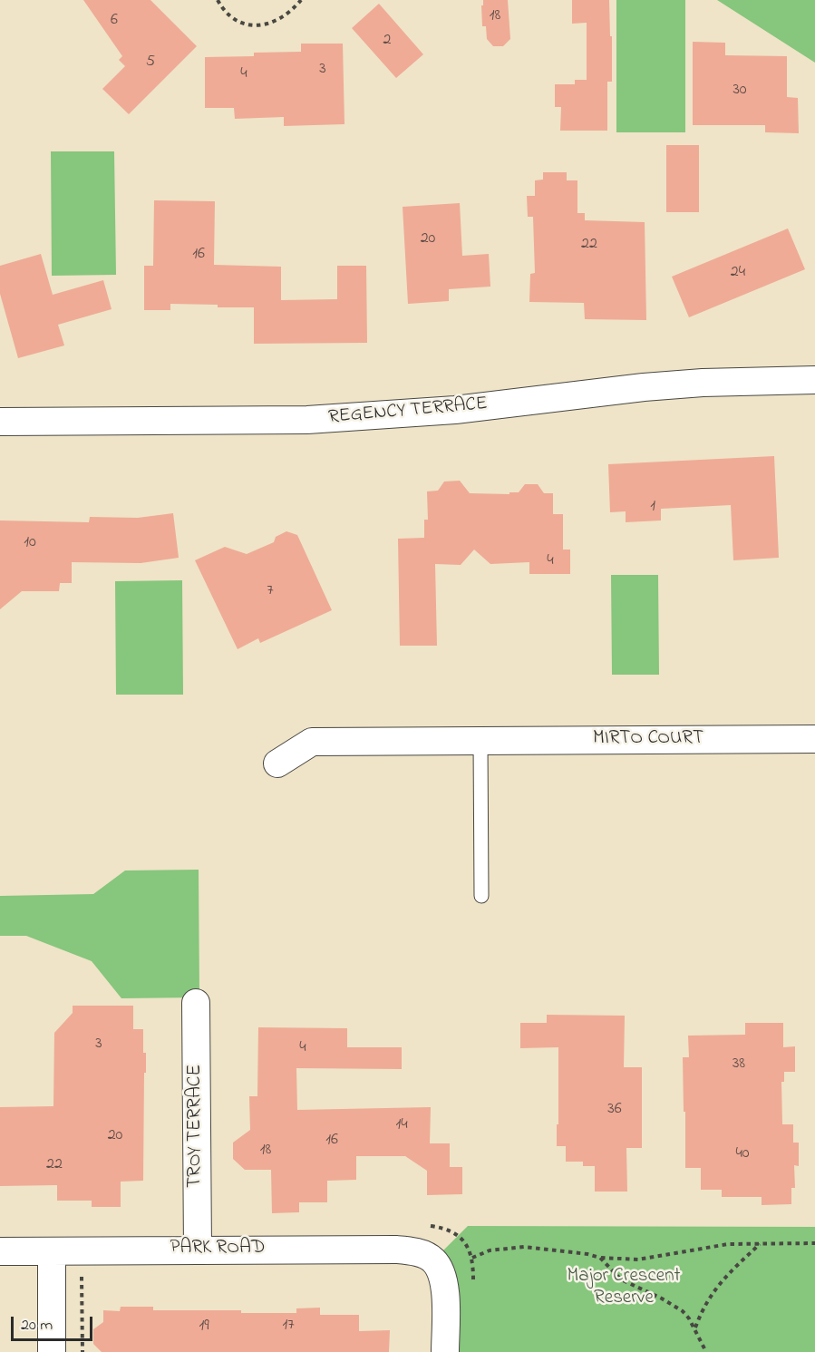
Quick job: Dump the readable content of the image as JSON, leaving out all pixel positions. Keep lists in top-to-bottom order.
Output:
{
  "streets": {
    "street": [
      "REGENCY TERRACE",
      "MIRTO COURT",
      "TROY TERRACE",
      "PARK ROAD"
    ]
  },
  "crossings": [
    ["TROY TERRACE", "PARK ROAD"]
  ],
  "parks": ["Major Crescent Reserve"],
  "house_numbers": [
    "18",
    "6",
    "2",
    "5",
    "3",
    "4",
    "30",
    "20",
    "22",
    "16",
    "24",
    "1",
    "10",
    "4",
    "7",
    "3",
    "4",
    "38",
    "36",
    "14",
    "20",
    "16",
    "18",
    "40",
    "22",
    "17",
    "19"
  ],
  "scale_bar": "20 m"
}
